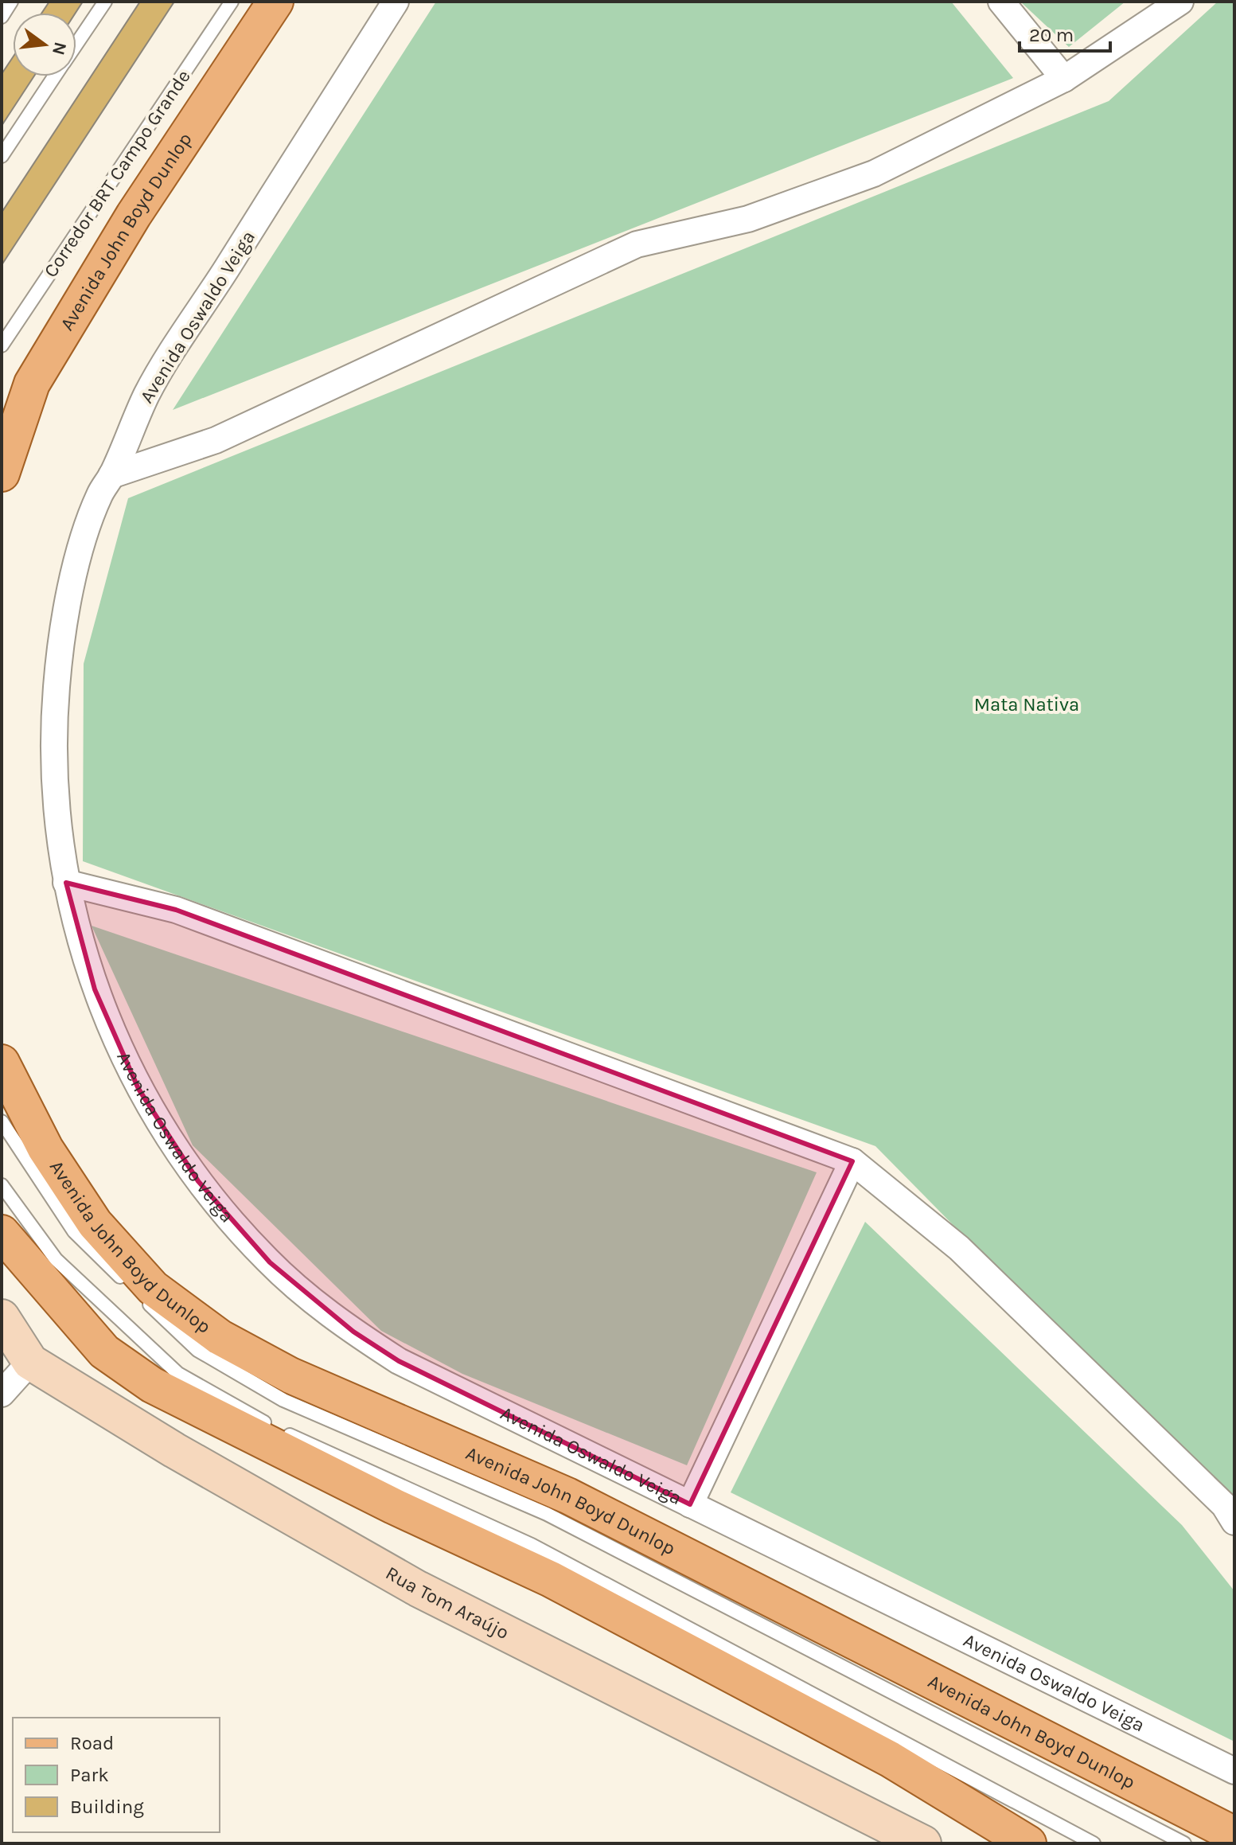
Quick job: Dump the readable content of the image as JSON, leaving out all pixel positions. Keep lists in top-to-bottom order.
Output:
{
  "streets": {
    "main road": ["Avenida John Boyd Dunlop", "Rua Tom Araújo"],
    "street": ["Avenida Oswaldo Veiga"],
    "lane": ["Corredor BRT Campo Grande"]
  },
  "parks": ["Mata Nativa"],
  "legend": ["Road", "Park", "Building"],
  "scale_bar": "20 m",
  "north": "right"
}
